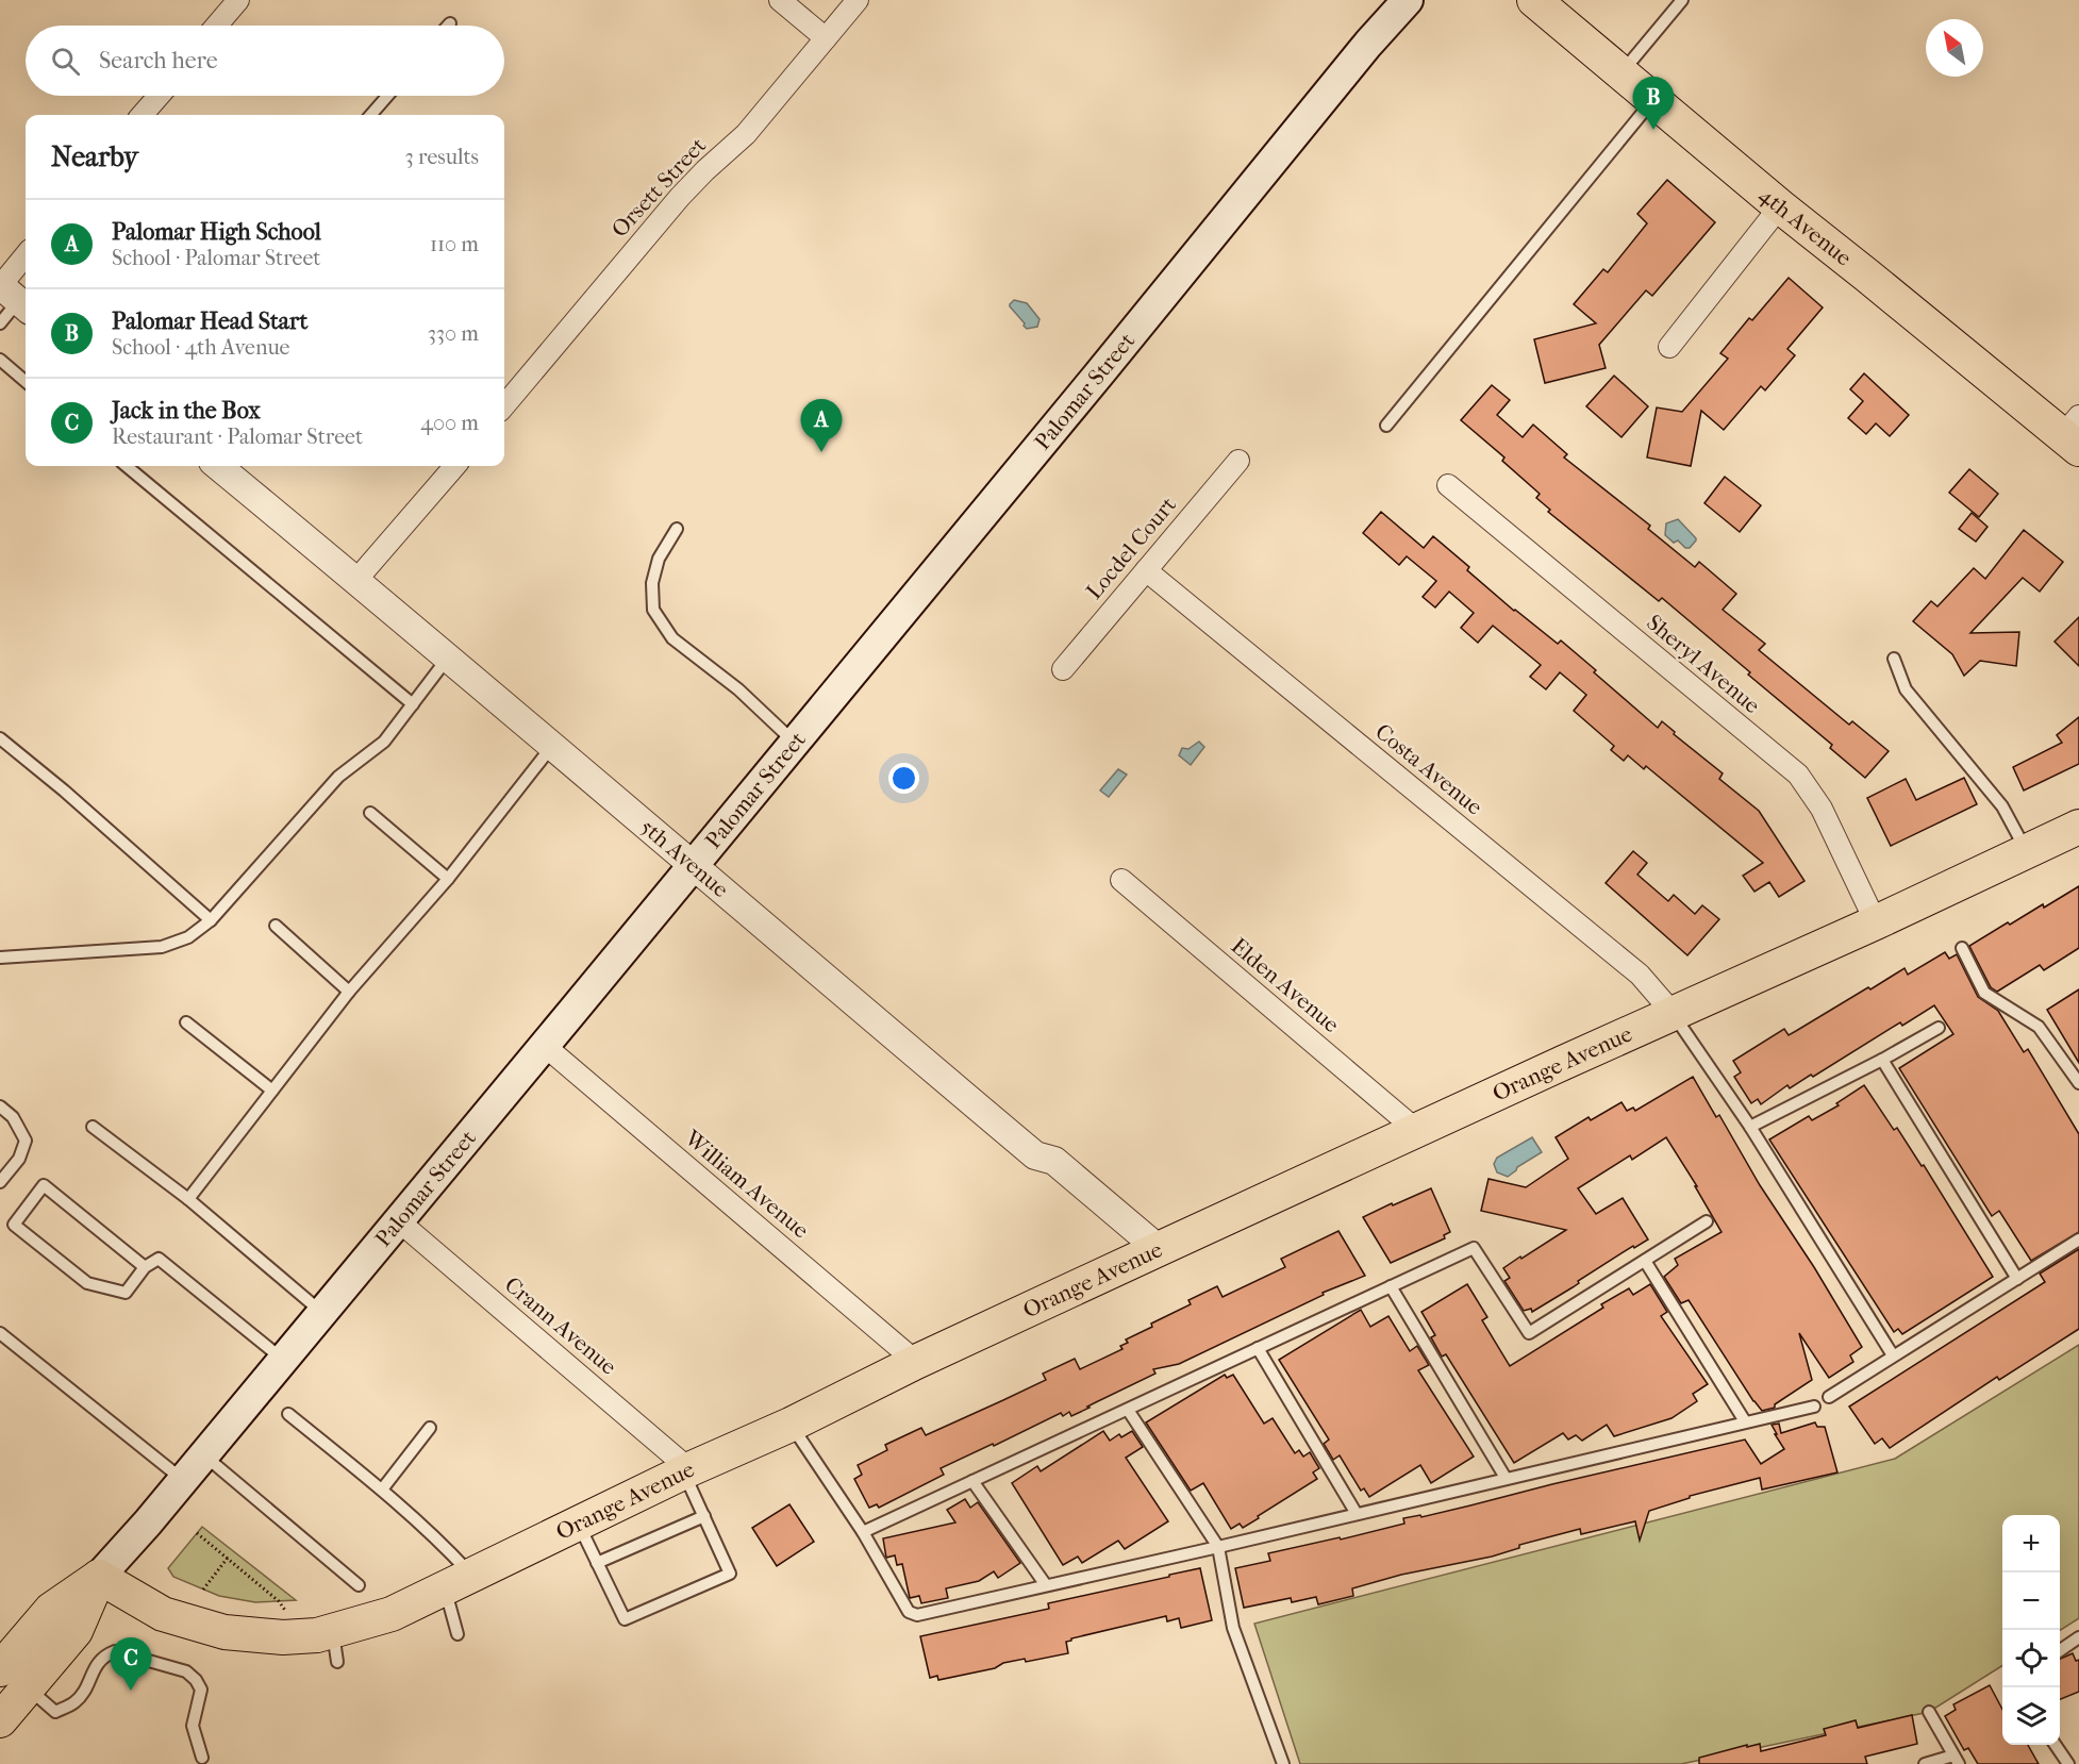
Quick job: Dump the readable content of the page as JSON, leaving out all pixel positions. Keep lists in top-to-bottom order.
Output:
{
  "streets": {
    "main road": ["4th Avenue", "Palomar Street", "Orange Avenue"],
    "street": [
      "Orsett Street",
      "Locdel Court",
      "Sheryl Avenue",
      "Costa Avenue",
      "5th Avenue",
      "Elden Avenue",
      "William Avenue",
      "Crann Avenue"
    ]
  },
  "crossings": [
    ["Palomar Street", "5th Avenue"],
    ["Palomar Street", "Orange Avenue"],
    ["Palomar Street", "William Avenue"],
    ["Palomar Street", "Crann Avenue"],
    ["Locdel Court", "Costa Avenue"],
    ["Sheryl Avenue", "Orange Avenue"],
    ["Costa Avenue", "Orange Avenue"],
    ["5th Avenue", "Orange Avenue"],
    ["Elden Avenue", "Orange Avenue"],
    ["Orange Avenue", "William Avenue"],
    ["Orange Avenue", "Crann Avenue"]
  ],
  "north": "top left",
  "page": {
    "search": "Search here",
    "pins": ["B", "A", "C"],
    "heading": ["Nearby", "3 results"],
    "list": [
      {
        "mark": "A",
        "name": "Palomar High School",
        "note": "School · Palomar Street",
        "value": "110 m"
      },
      {
        "mark": "B",
        "name": "Palomar Head Start",
        "note": "School · 4th Avenue",
        "value": "330 m"
      },
      {
        "mark": "C",
        "name": "Jack in the Box",
        "note": "Restaurant · Palomar Street",
        "value": "400 m"
      }
    ],
    "map_buttons": ["+", "−"]
  }
}
